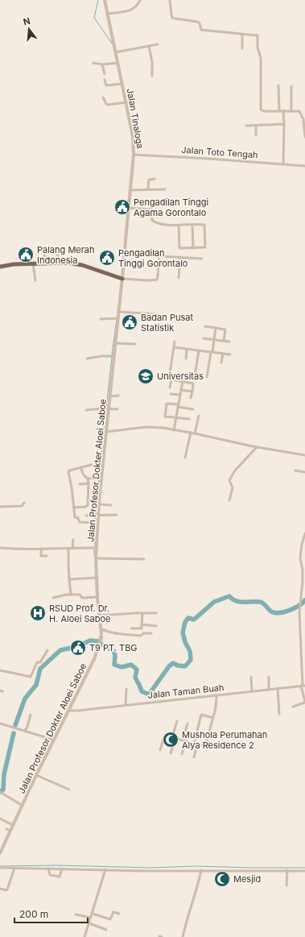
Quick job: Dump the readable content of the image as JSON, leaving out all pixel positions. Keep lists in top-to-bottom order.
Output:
{
  "streets": {
    "street": [
      "Jalan Tinaloga",
      "Jalan Toto Tengah",
      "Jalan Profesor Dokter Aloei Saboe",
      "Jalan Taman Buah"
    ]
  },
  "crossings": [
    ["Jalan Tinaloga", "Jalan Toto Tengah"],
    ["Jalan Tinaloga", "Jalan Profesor Dokter Aloei Saboe"],
    ["Jalan Profesor Dokter Aloei Saboe", "Jalan Taman Buah"]
  ],
  "places": {
    "public building": [
      "Pengadilan Tinggi Agama Gorontalo",
      "Palang Merah Indonesia",
      "Pengadilan Tinggi Gorontalo",
      "Badan Pusat Statistik",
      "T9 PT. TBG"
    ],
    "school or university": ["Universitas"],
    "hospital": ["RSUD Prof. Dr. H. Aloei Saboe"],
    "mosque": ["Mushola Perumahan Alya Residence 2", "Mesjid"]
  },
  "scale_bar": "200 m",
  "north": "top"
}
